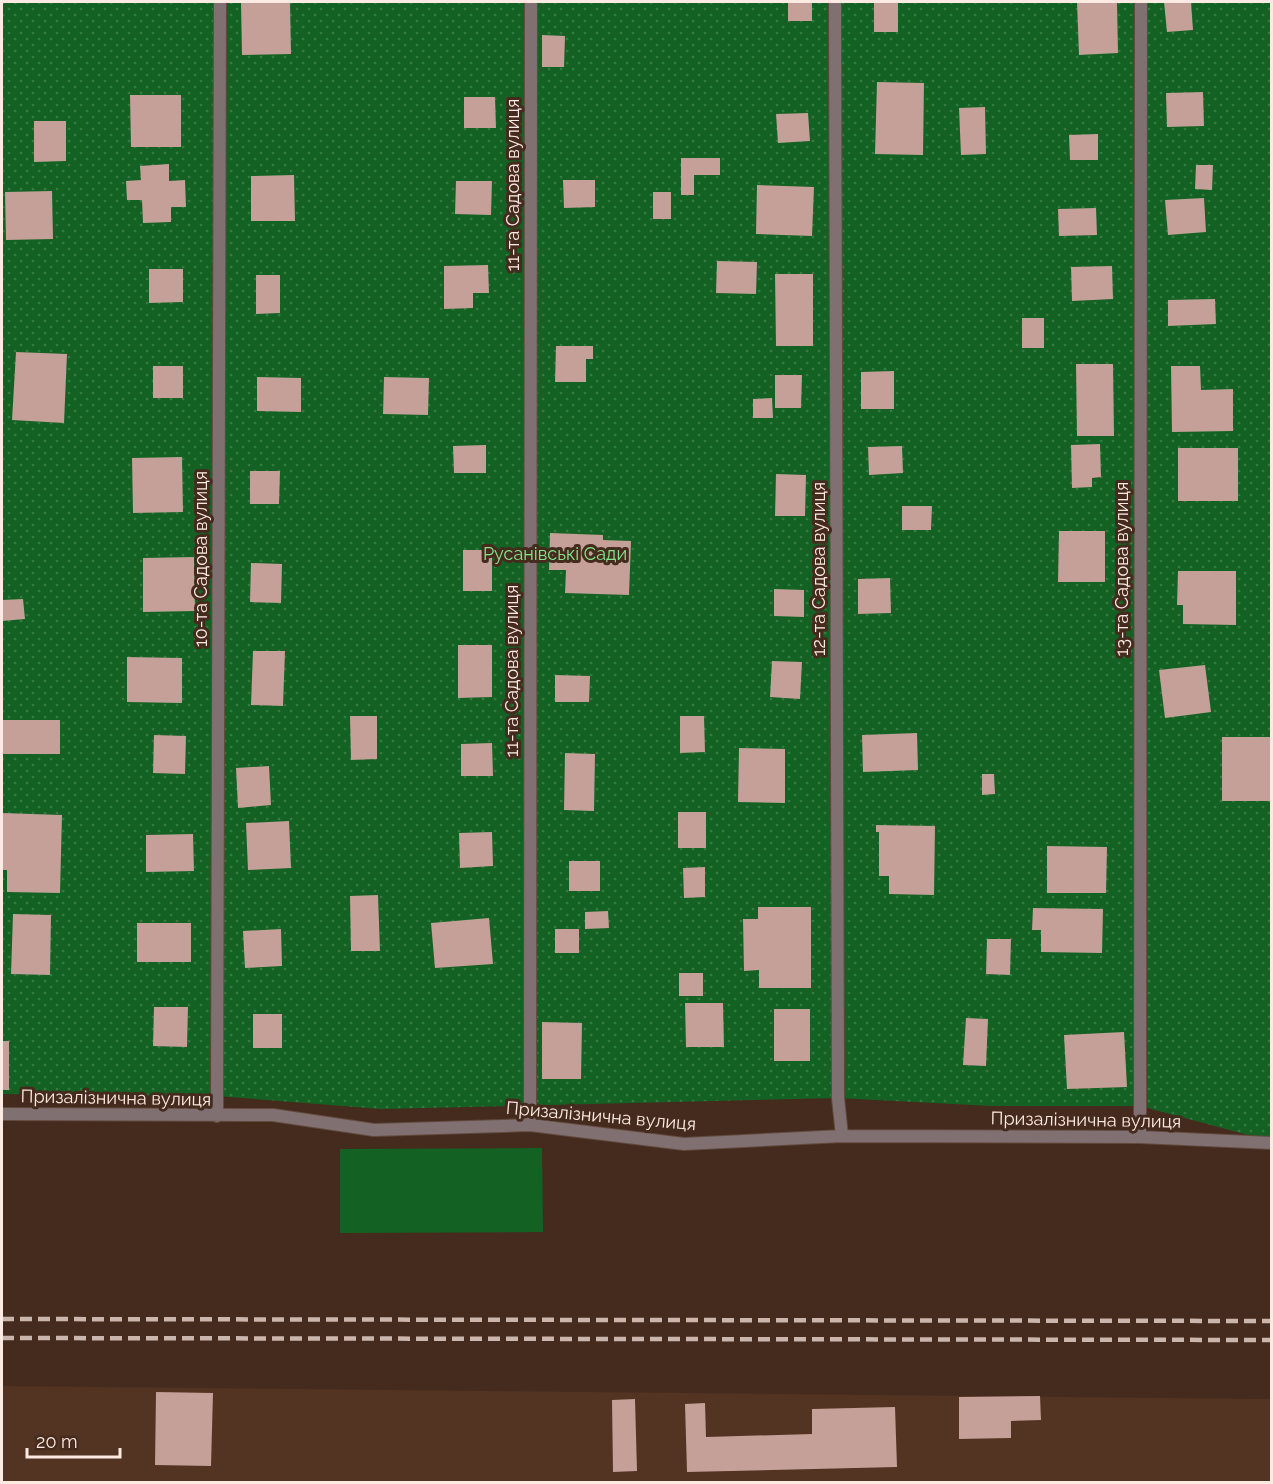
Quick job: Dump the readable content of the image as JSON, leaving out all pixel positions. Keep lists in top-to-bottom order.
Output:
{
  "streets": {
    "street": [
      "11-та Садова вулиця",
      "10-та Садова вулиця",
      "12-та Садова вулиця",
      "13-та Садова вулиця",
      "Призалізнична вулиця"
    ]
  },
  "crossings": [
    ["11-та Садова вулиця", "Призалізнична вулиця"],
    ["10-та Садова вулиця", "Призалізнична вулиця"],
    ["12-та Садова вулиця", "Призалізнична вулиця"],
    ["13-та Садова вулиця", "Призалізнична вулиця"]
  ],
  "parks": ["Русанівські Сади"],
  "scale_bar": "20 m"
}
